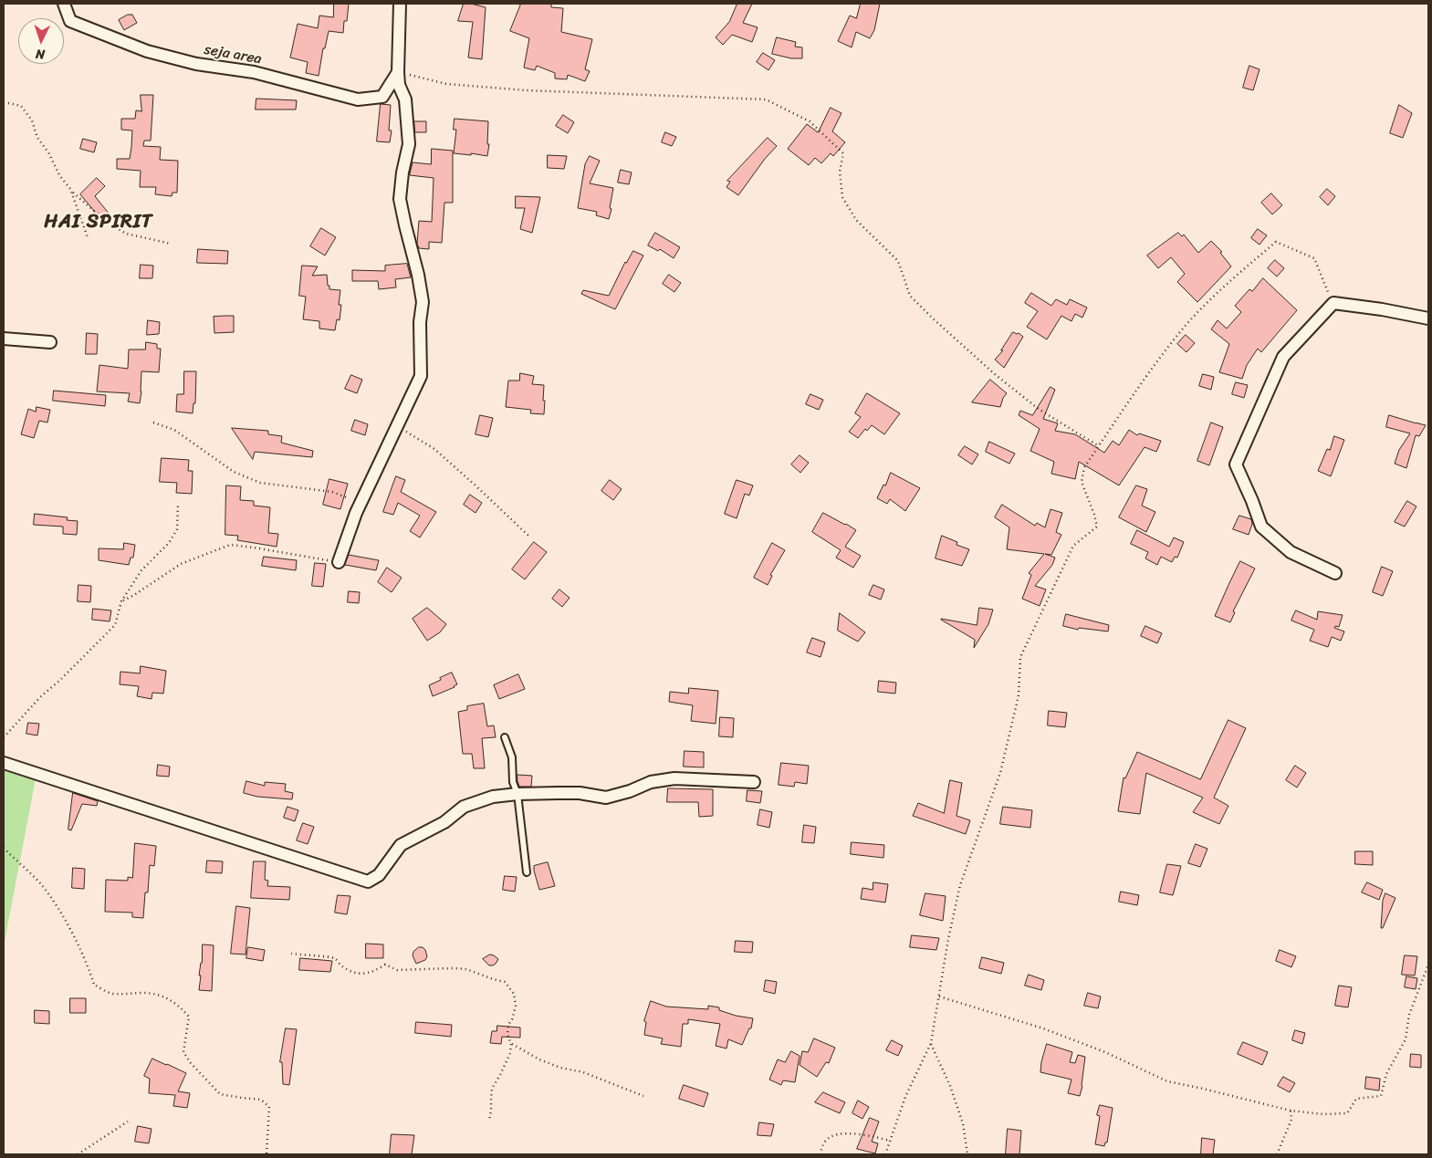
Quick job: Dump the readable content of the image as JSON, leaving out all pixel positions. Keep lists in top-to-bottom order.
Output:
{
  "streets": {
    "street": ["seja area"]
  },
  "districts": ["HAI SPIRIT"],
  "north": "bottom"
}
